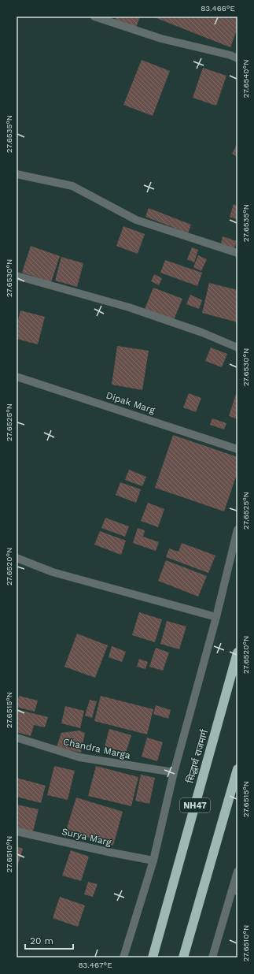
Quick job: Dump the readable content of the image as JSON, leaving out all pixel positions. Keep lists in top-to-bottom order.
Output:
{
  "streets": {
    "highway": ["सिद्धार्थ राजमार्ग", "NH47"],
    "street": ["Dipak Marg", "Chandra Marga", "Surya Marg"]
  },
  "scale_bar": "20 m",
  "coordinates": [
    "83.466°E",
    "27.6540°N",
    "27.6535°N",
    "27.6530°N",
    "27.6525°N",
    "27.6520°N",
    "27.6515°N",
    "27.6510°N",
    "83.467°E"
  ]
}
